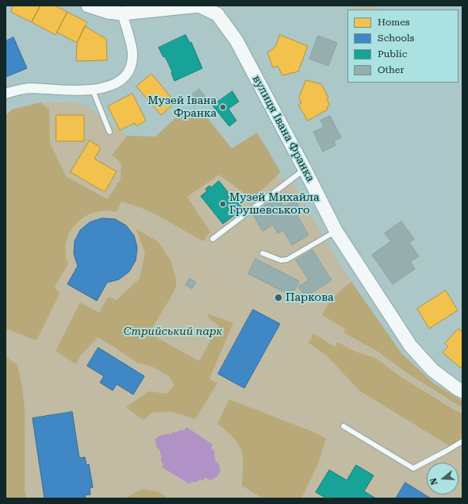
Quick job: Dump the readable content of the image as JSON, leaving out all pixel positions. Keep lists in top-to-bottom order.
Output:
{
  "streets": {
    "main road": ["вулиця Івана Франка"]
  },
  "parks": ["Стрийський парк"],
  "places": ["Музей Івана Франка", "Музей Михайла Грушевського", "Паркова"],
  "legend": [
    "Homes",
    "Schools",
    "Public",
    "Other"
  ],
  "north": "left"
}
